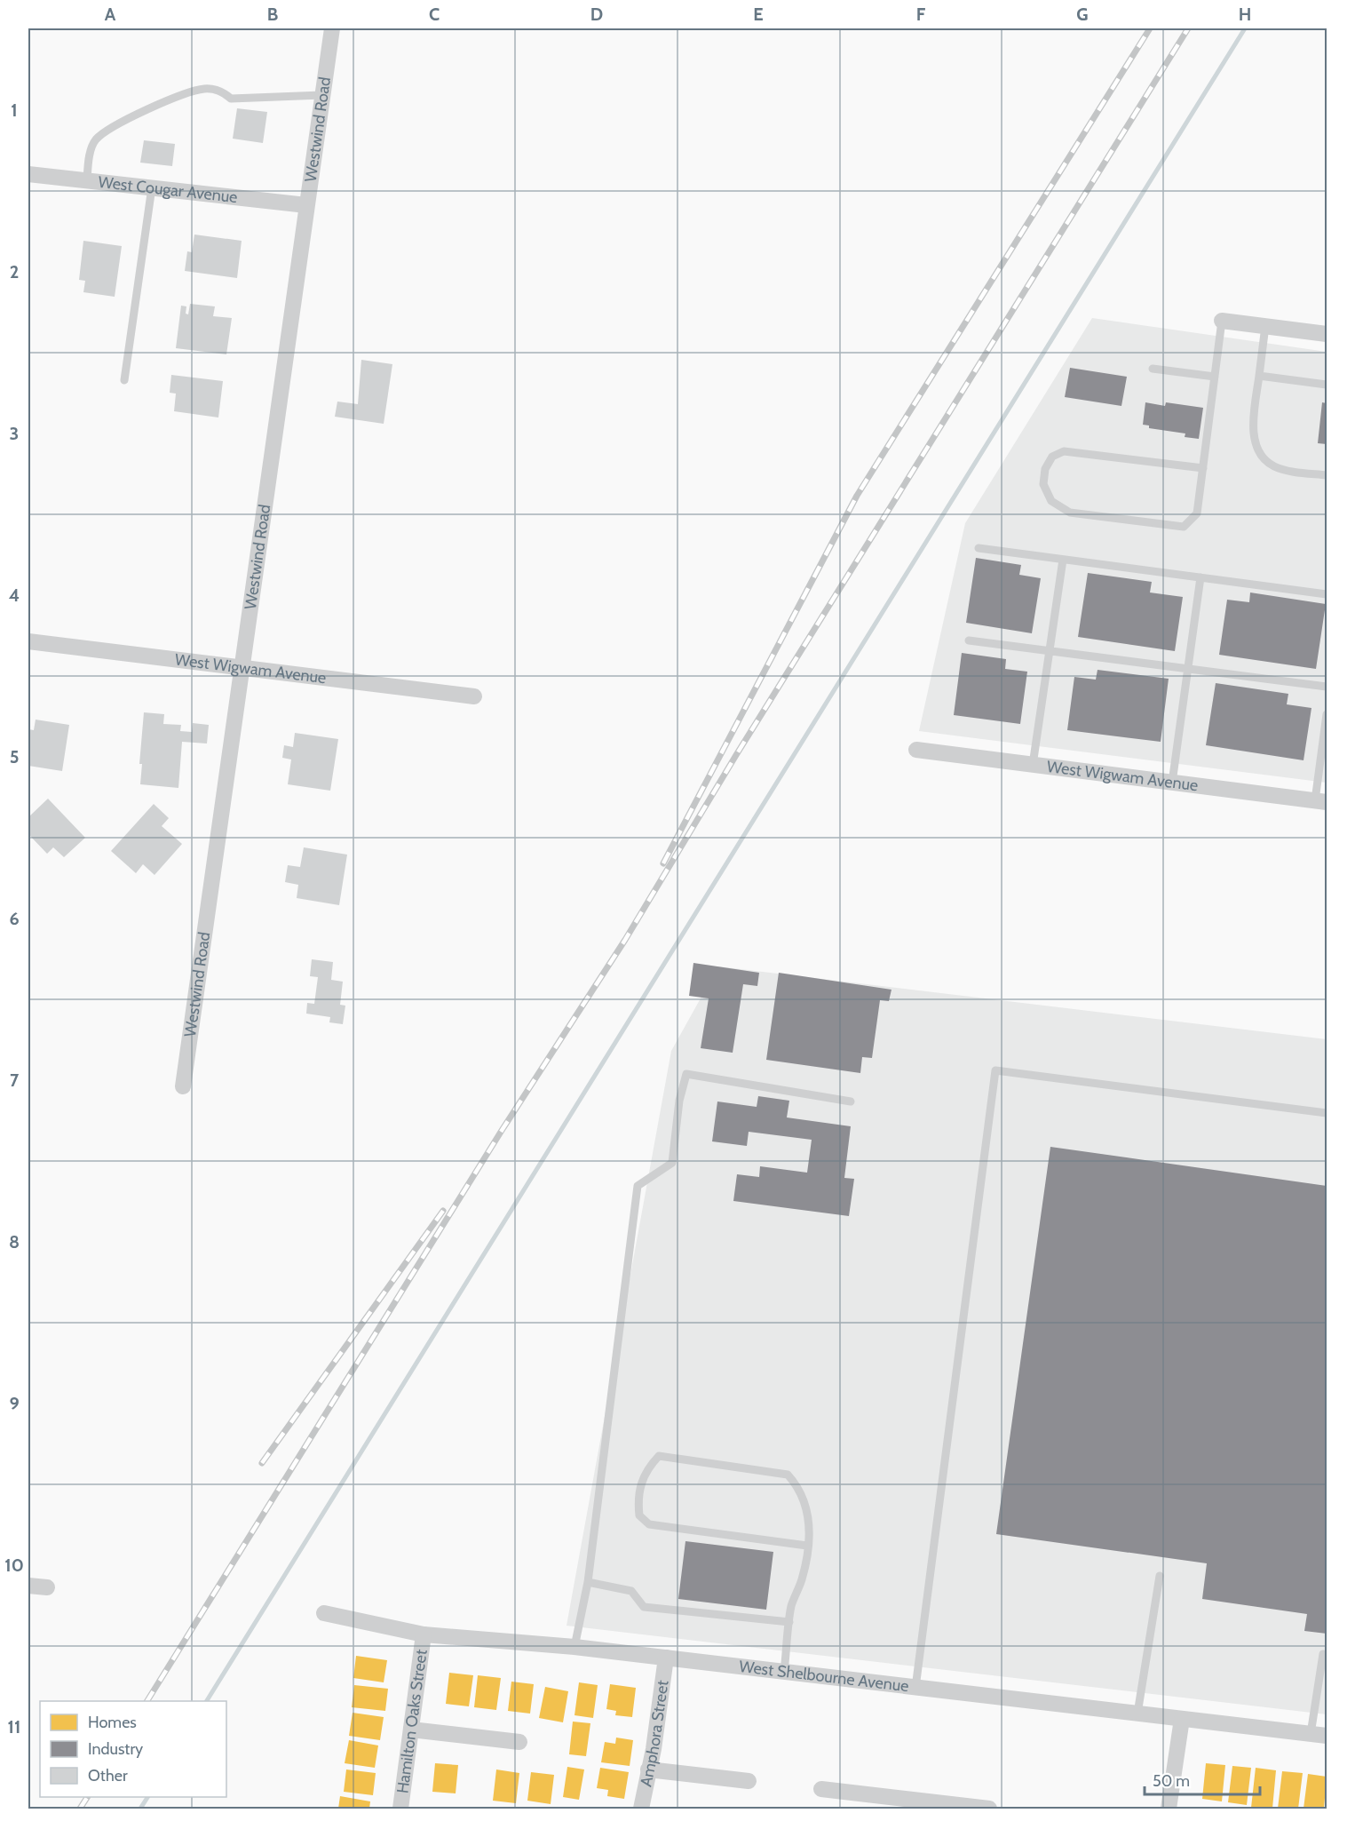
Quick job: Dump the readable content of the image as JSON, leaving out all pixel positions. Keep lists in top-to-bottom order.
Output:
{
  "streets": {
    "street": [
      "Westwind Road",
      "West Cougar Avenue",
      "West Wigwam Avenue",
      "West Shelbourne Avenue",
      "Hamilton Oaks Street",
      "Amphora Street"
    ]
  },
  "crossings": [
    ["Westwind Road", "West Cougar Avenue"],
    ["Westwind Road", "West Wigwam Avenue"],
    ["West Shelbourne Avenue", "Hamilton Oaks Street"],
    ["West Shelbourne Avenue", "Amphora Street"]
  ],
  "legend": ["Homes", "Industry", "Other"],
  "scale_bar": "50 m",
  "grid": {
    "columns": [
      "A",
      "B",
      "C",
      "D",
      "E",
      "F",
      "G",
      "H"
    ],
    "rows": [
      "1",
      "2",
      "3",
      "4",
      "5",
      "6",
      "7",
      "8",
      "9",
      "10",
      "11"
    ]
  }
}
